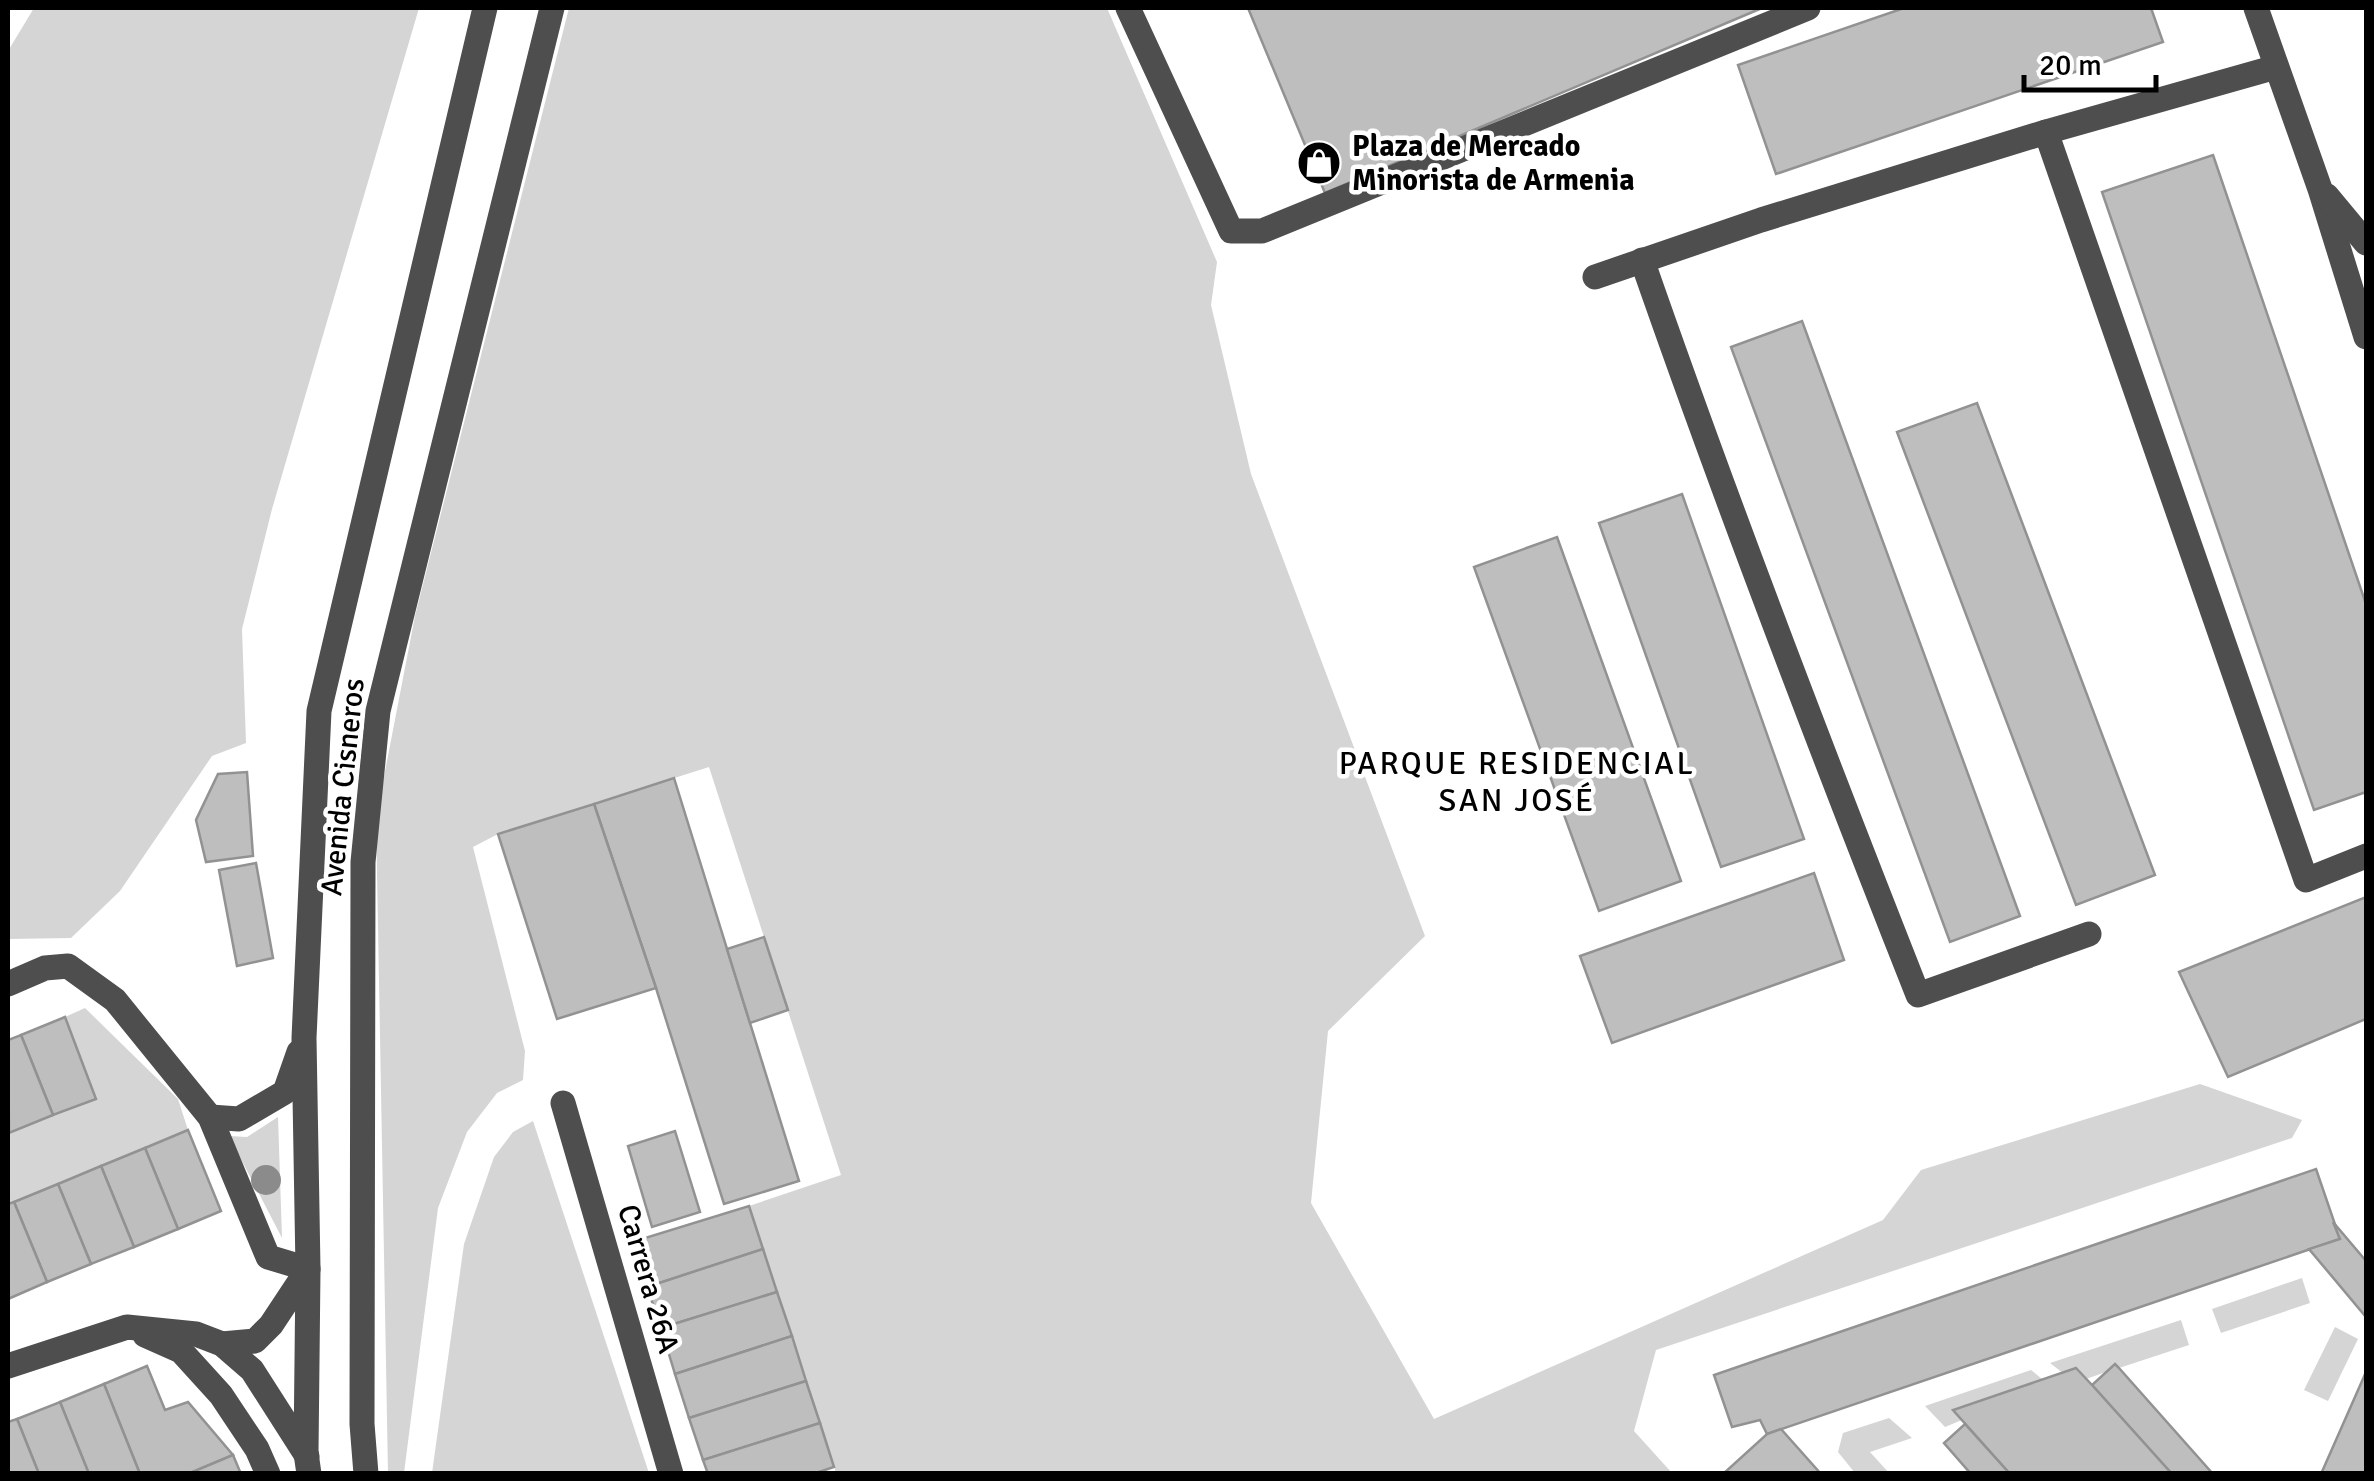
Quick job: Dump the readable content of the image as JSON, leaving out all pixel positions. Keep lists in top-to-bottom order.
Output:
{
  "streets": {
    "street": ["Avenida Cisneros", "Carrera 26A"]
  },
  "districts": ["PARQUE RESIDENCIAL SAN JOSÉ"],
  "places": {
    "shop": ["Plaza de Mercado Minorista de Armenia"]
  },
  "scale_bar": "20 m"
}
